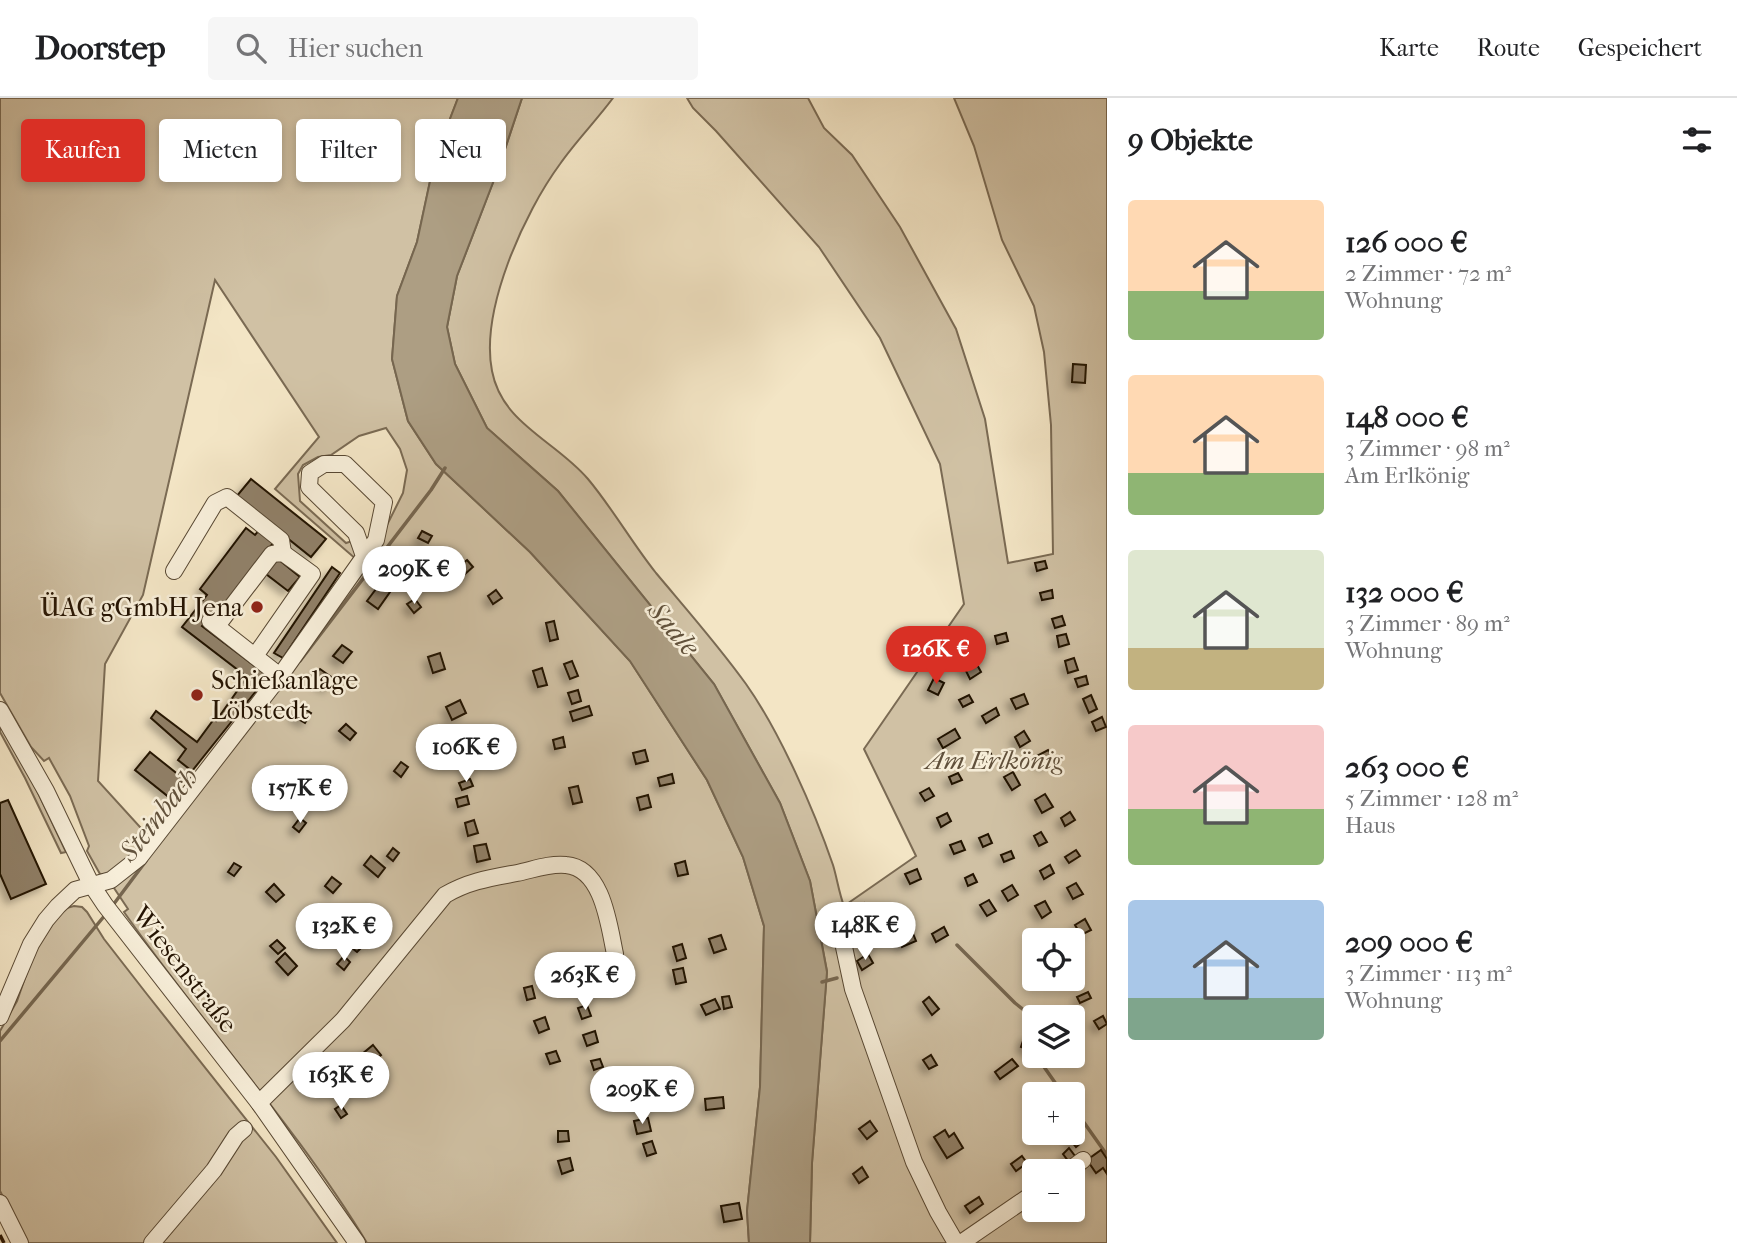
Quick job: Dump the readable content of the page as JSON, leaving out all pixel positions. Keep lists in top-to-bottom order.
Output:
{
  "streets": {
    "street": ["Wiesenstraße"]
  },
  "water": ["Saale", "Steinbach"],
  "parks": ["Am Erlkönig"],
  "places": ["ÜAG gGmbH Jena", "Schießanlage Löbstedt"],
  "page": {
    "header": "Doorstep",
    "search": "Hier suchen",
    "nav": ["Karte", "Route", "Gespeichert"],
    "heading": "9 Objekte",
    "chip": [
      "Kaufen",
      "Mieten",
      "Filter",
      "Neu"
    ],
    "list": [
      {
        "name": "126 000 €",
        "note": "2 Zimmer · 72 m² · Wohnung"
      },
      {
        "name": "148 000 €",
        "note": "3 Zimmer · 98 m² · Am Erlkönig"
      },
      {
        "name": "132 000 €",
        "note": "3 Zimmer · 89 m² · Wohnung"
      },
      {
        "name": "263 000 €",
        "note": "5 Zimmer · 128 m² · Haus"
      },
      {
        "name": "209 000 €",
        "note": "3 Zimmer · 113 m² · Wohnung"
      }
    ],
    "price": [
      "209K €",
      "126K €",
      "106K €",
      "157K €",
      "148K €",
      "132K €",
      "263K €",
      "163K €",
      "209K €"
    ],
    "map_buttons": ["+", "−"]
  }
}
